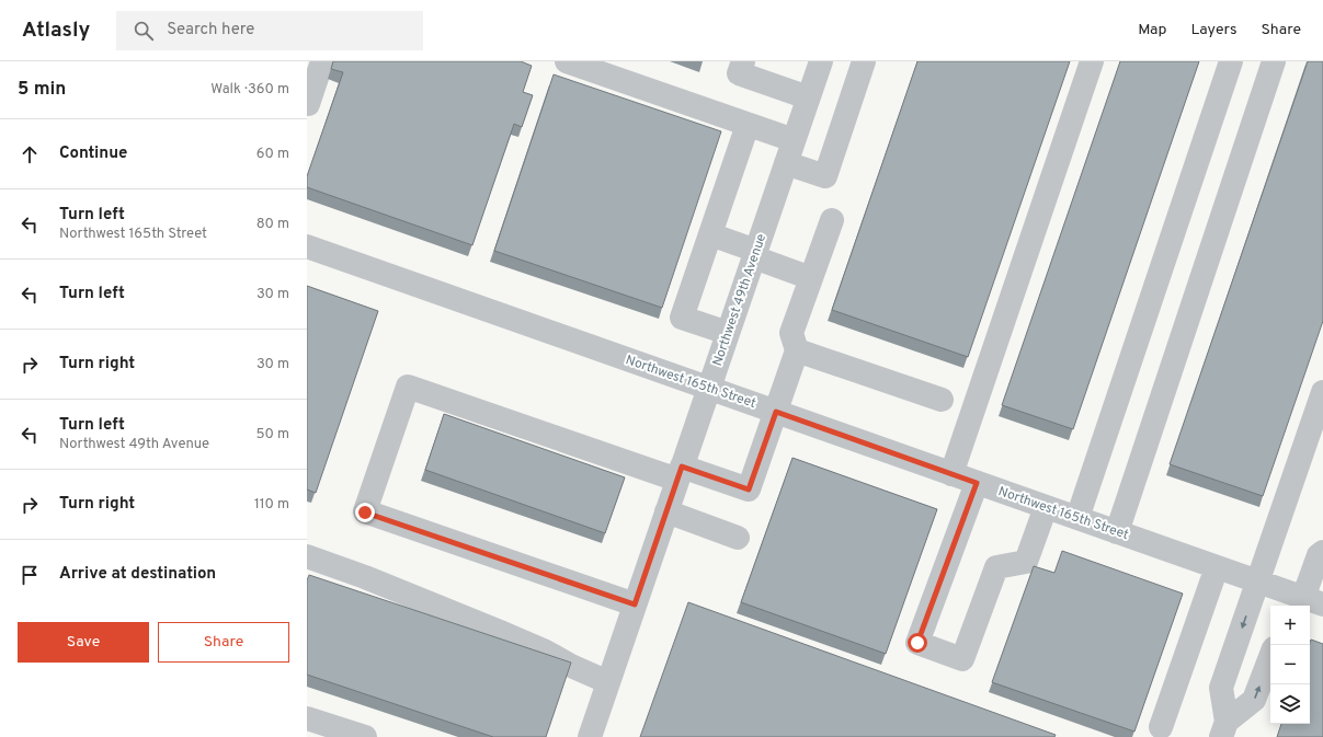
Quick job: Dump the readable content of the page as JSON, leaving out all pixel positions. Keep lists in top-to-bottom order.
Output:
{
  "streets": {
    "street": ["Northwest 49th Avenue", "Northwest 165th Street"]
  },
  "crossings": [
    ["Northwest 49th Avenue", "Northwest 165th Street"]
  ],
  "page": {
    "header": "Atlasly",
    "search": "Search here",
    "nav": ["Map", "Layers", "Share"],
    "heading": ["5 min", "Walk · 360 m"],
    "list": [
      ["Continue", "60 m"],
      ["Turn left", "Northwest 165th Street", "80 m"],
      ["Turn left", "30 m"],
      ["Turn right", "30 m"],
      ["Turn left", "Northwest 49th Avenue", "50 m"],
      ["Turn right", "110 m"],
      "Arrive at destination"
    ],
    "map_buttons": ["+", "−"],
    "buttons": ["Save", "Share"]
  }
}
